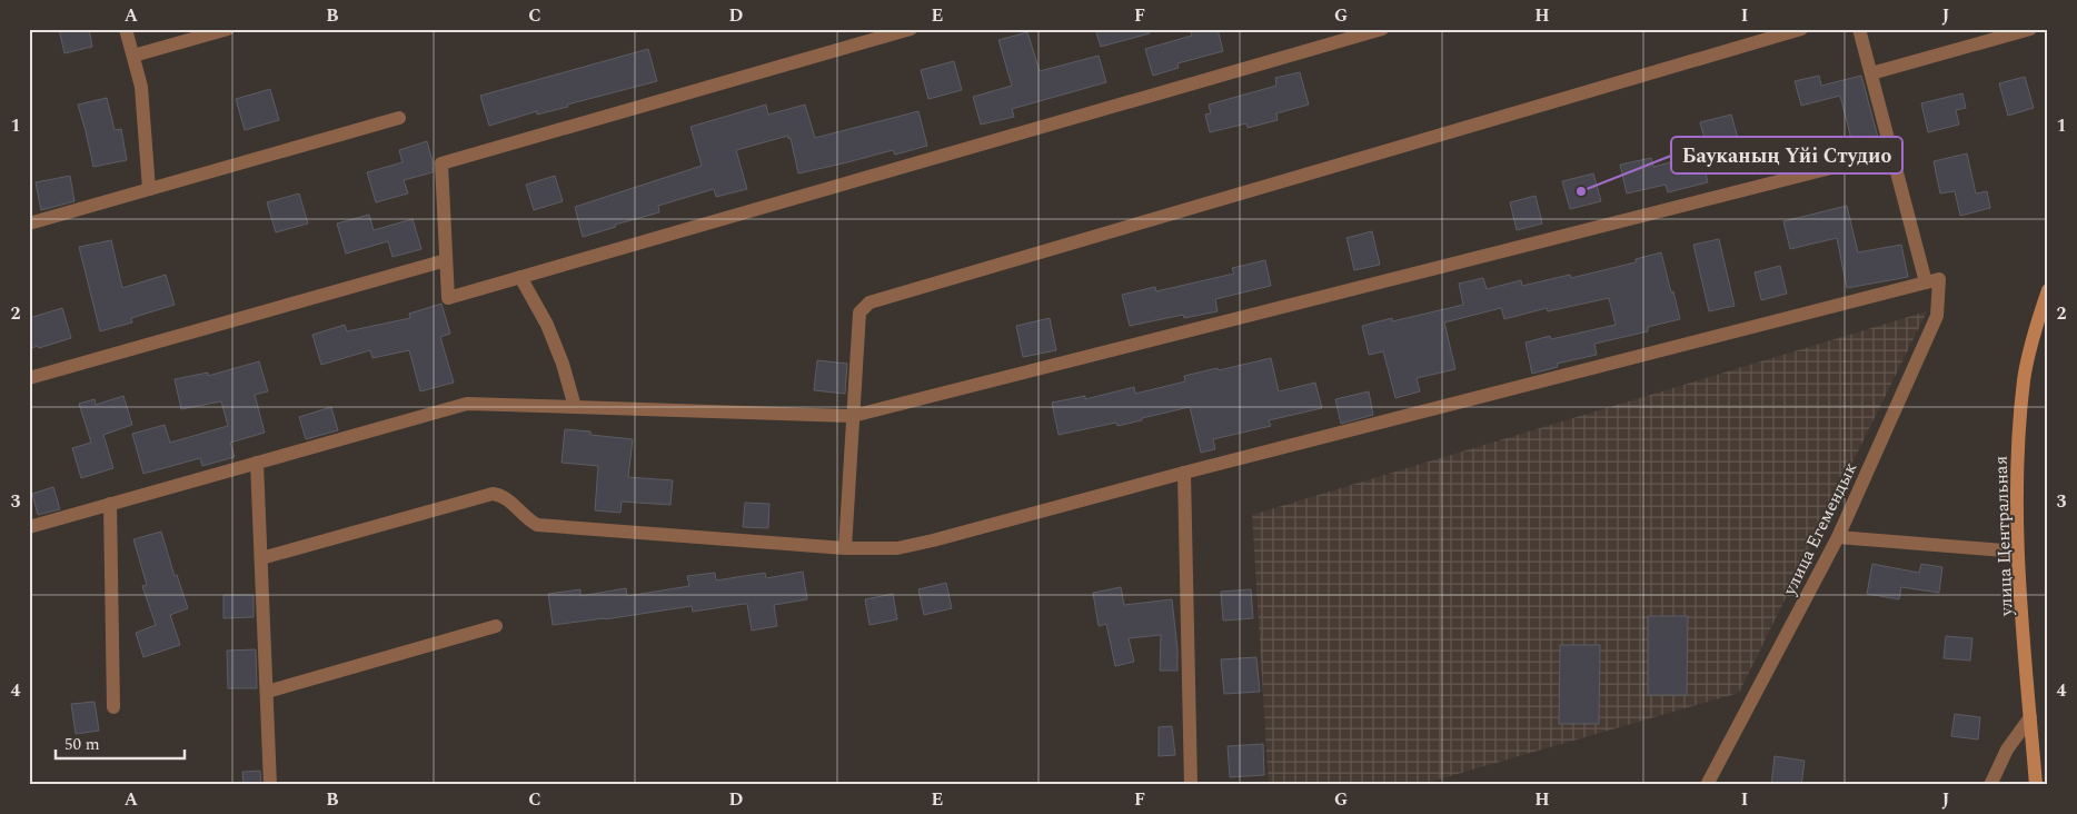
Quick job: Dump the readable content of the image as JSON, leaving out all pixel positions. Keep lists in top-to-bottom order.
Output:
{
  "streets": {
    "main road": ["улица Центральная"],
    "street": ["улица Егемендык"]
  },
  "places": ["Бауканың Үйі Студио"],
  "scale_bar": "50 m",
  "grid": {
    "columns": [
      "A",
      "B",
      "C",
      "D",
      "E",
      "F",
      "G",
      "H",
      "I",
      "J"
    ],
    "rows": [
      "1",
      "2",
      "3",
      "4"
    ]
  }
}
